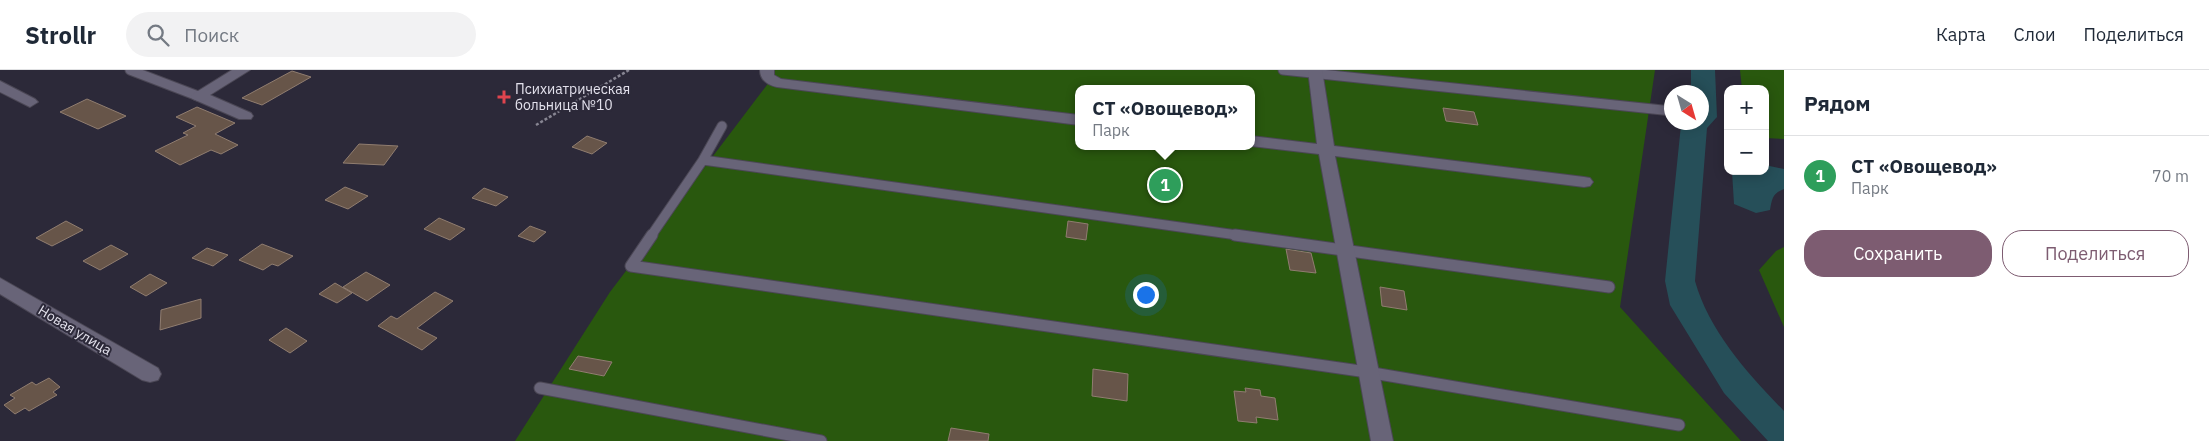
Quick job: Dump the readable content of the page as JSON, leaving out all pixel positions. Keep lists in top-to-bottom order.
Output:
{
  "streets": {
    "street": ["Новая улица"]
  },
  "places": {
    "health": ["Психиатрическая больница №10"]
  },
  "north": "bottom right",
  "page": {
    "header": "Strollr",
    "search": "Поиск",
    "nav": ["Карта", "Слои", "Поделиться"],
    "heading": "Рядом",
    "map_buttons": ["+", "−"],
    "popup": ["СТ «Овощевод»", "Парк"],
    "list": [
      {
        "mark": "1",
        "name": "СТ «Овощевод»",
        "note": "Парк",
        "value": "70 m"
      }
    ],
    "pins": "1",
    "buttons": ["Сохранить", "Поделиться"]
  }
}
